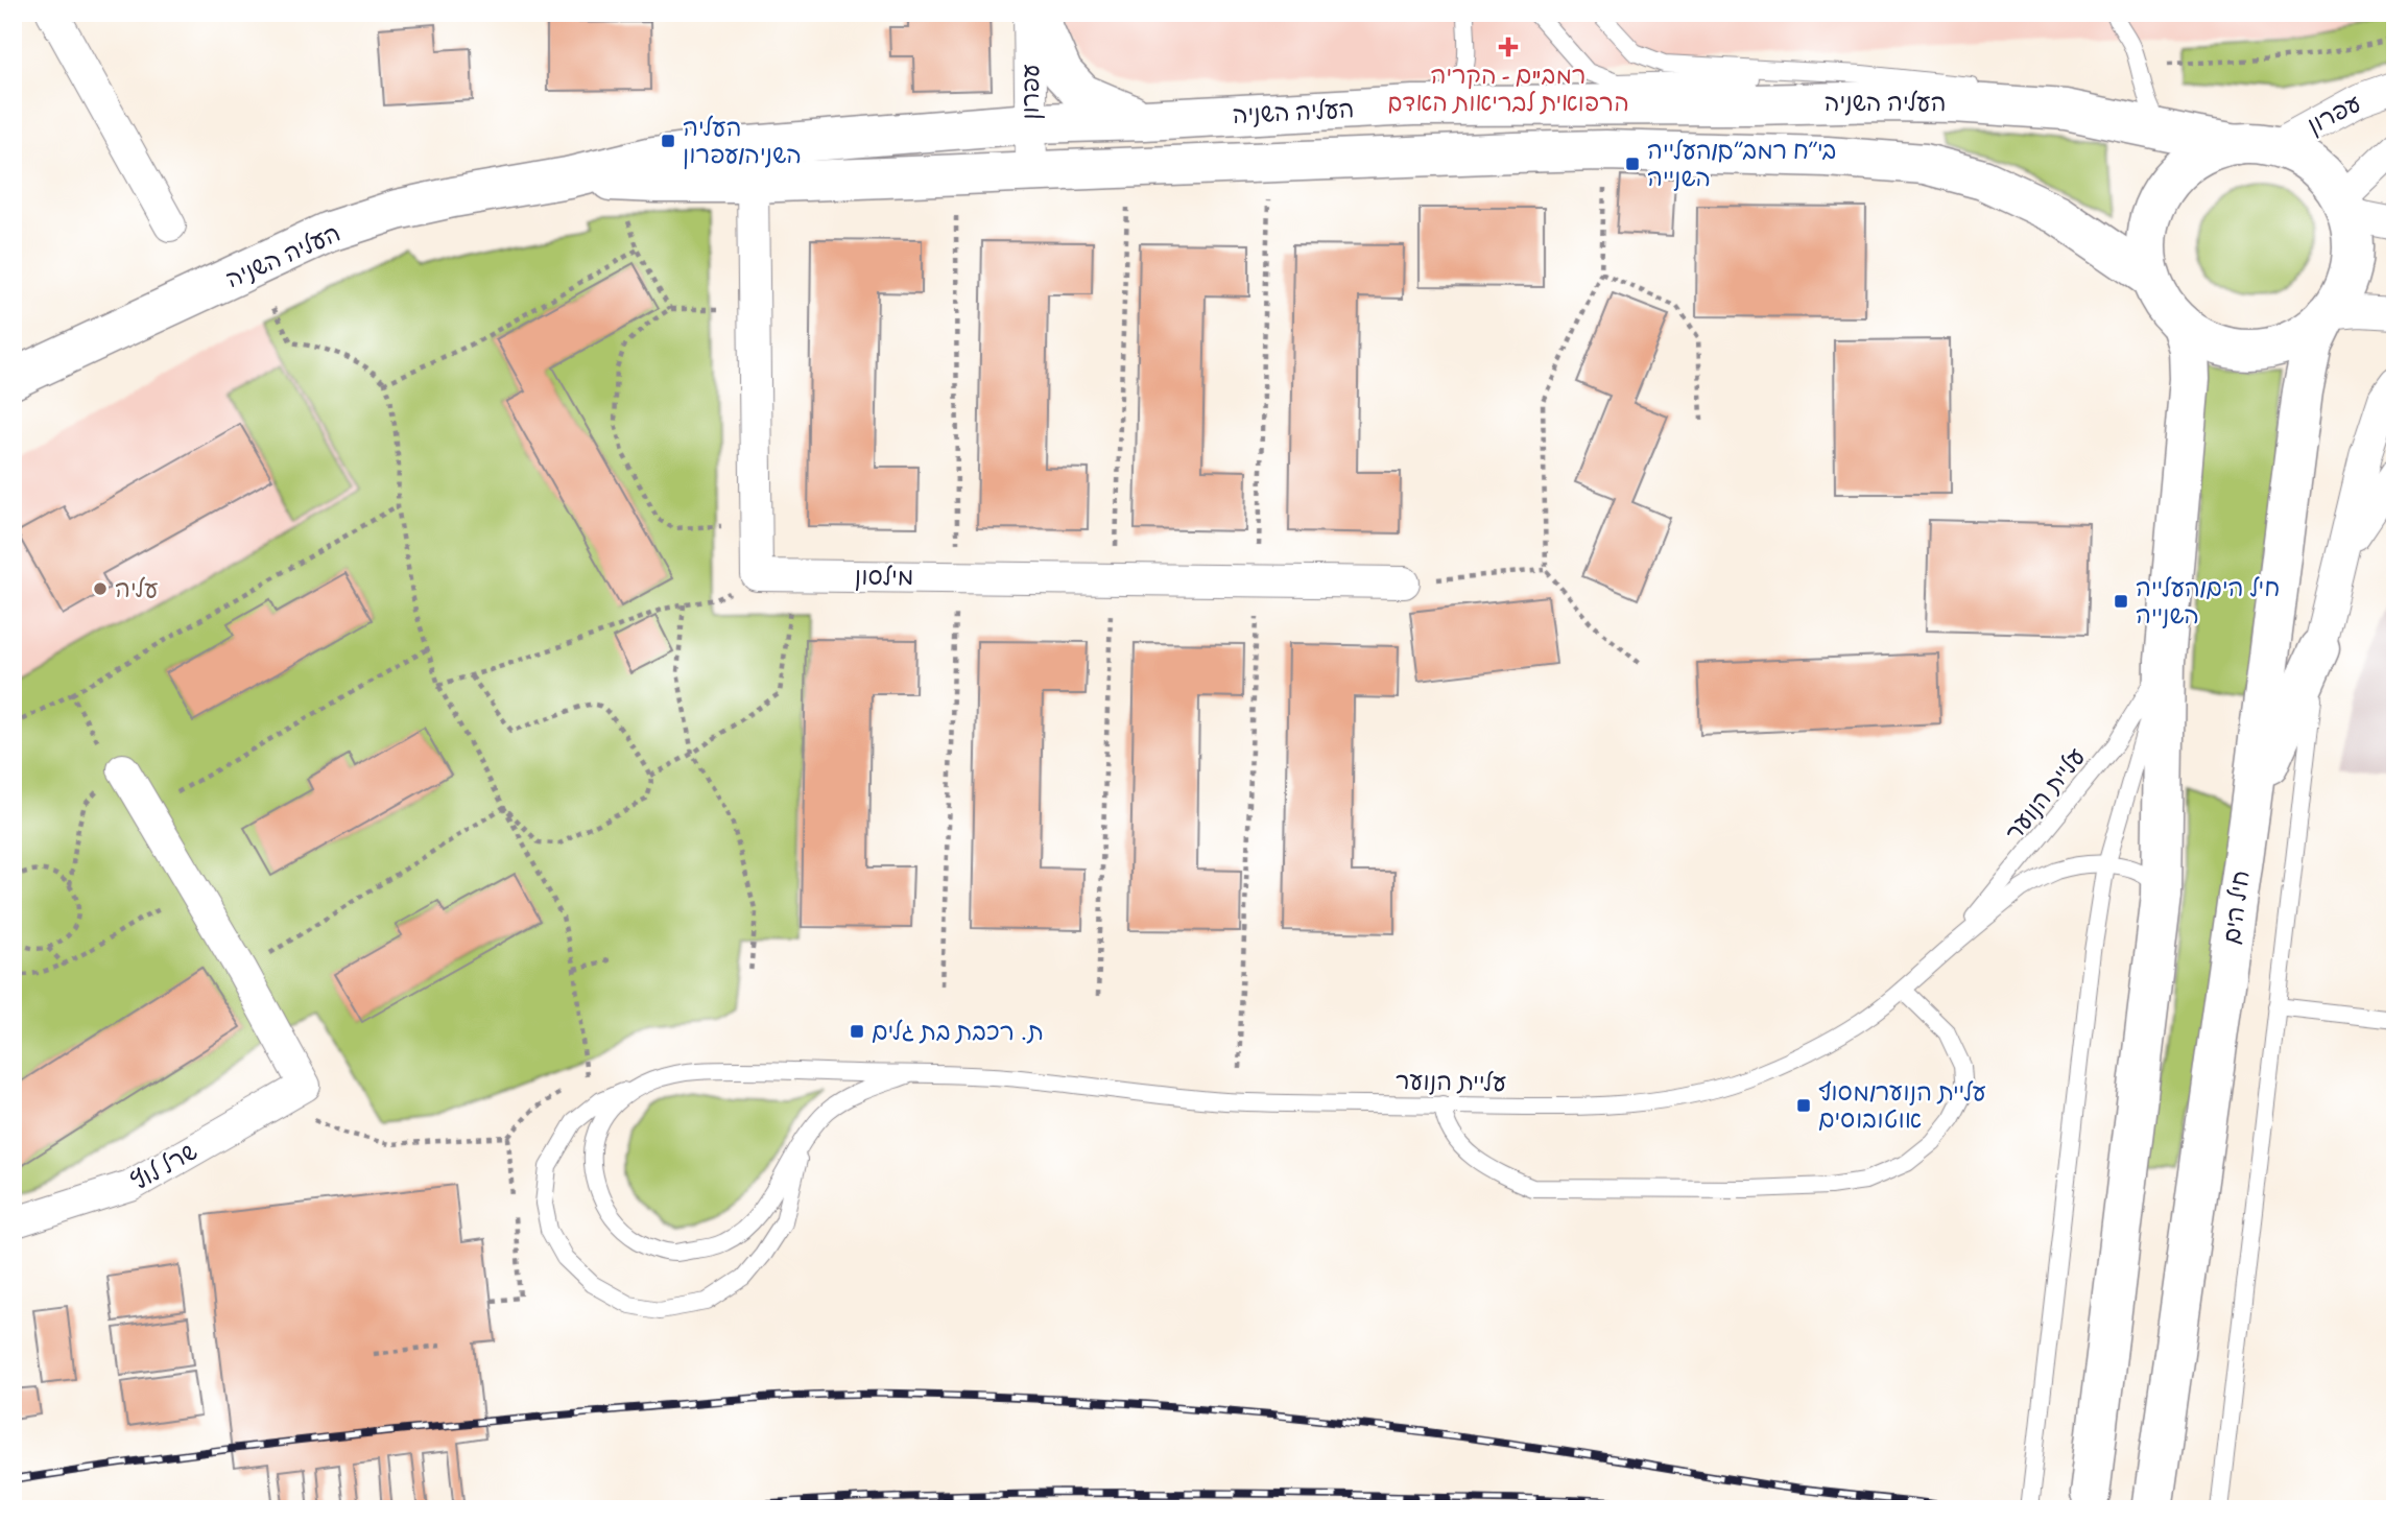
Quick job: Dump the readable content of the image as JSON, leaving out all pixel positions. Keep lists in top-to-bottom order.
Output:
{
  "streets": {
    "street": [
      "עפרון",
      "העליה השניה",
      "מילסון",
      "חיל הים",
      "שרל לוץ"
    ],
    "lane": ["עליית הנוער"]
  },
  "crossings": [
    ["עפרון", "העליה השניה"],
    ["עפרון", "חיל הים"],
    ["העליה השניה", "חיל הים"]
  ],
  "places": {
    "health": ["רמב\"ם - הקריה הרפואית לבריאות האדם"],
    "transit": [
      "העליה השניה/עפרון",
      "בי״ח רמב״ם/העלייה השנייה",
      "חיל הים/העלייה השנייה",
      "ת. רכבת בת גלים",
      "עליית הנוער/מסוף אוטובוסים"
    ],
    "other": ["עליה"]
  }
}
